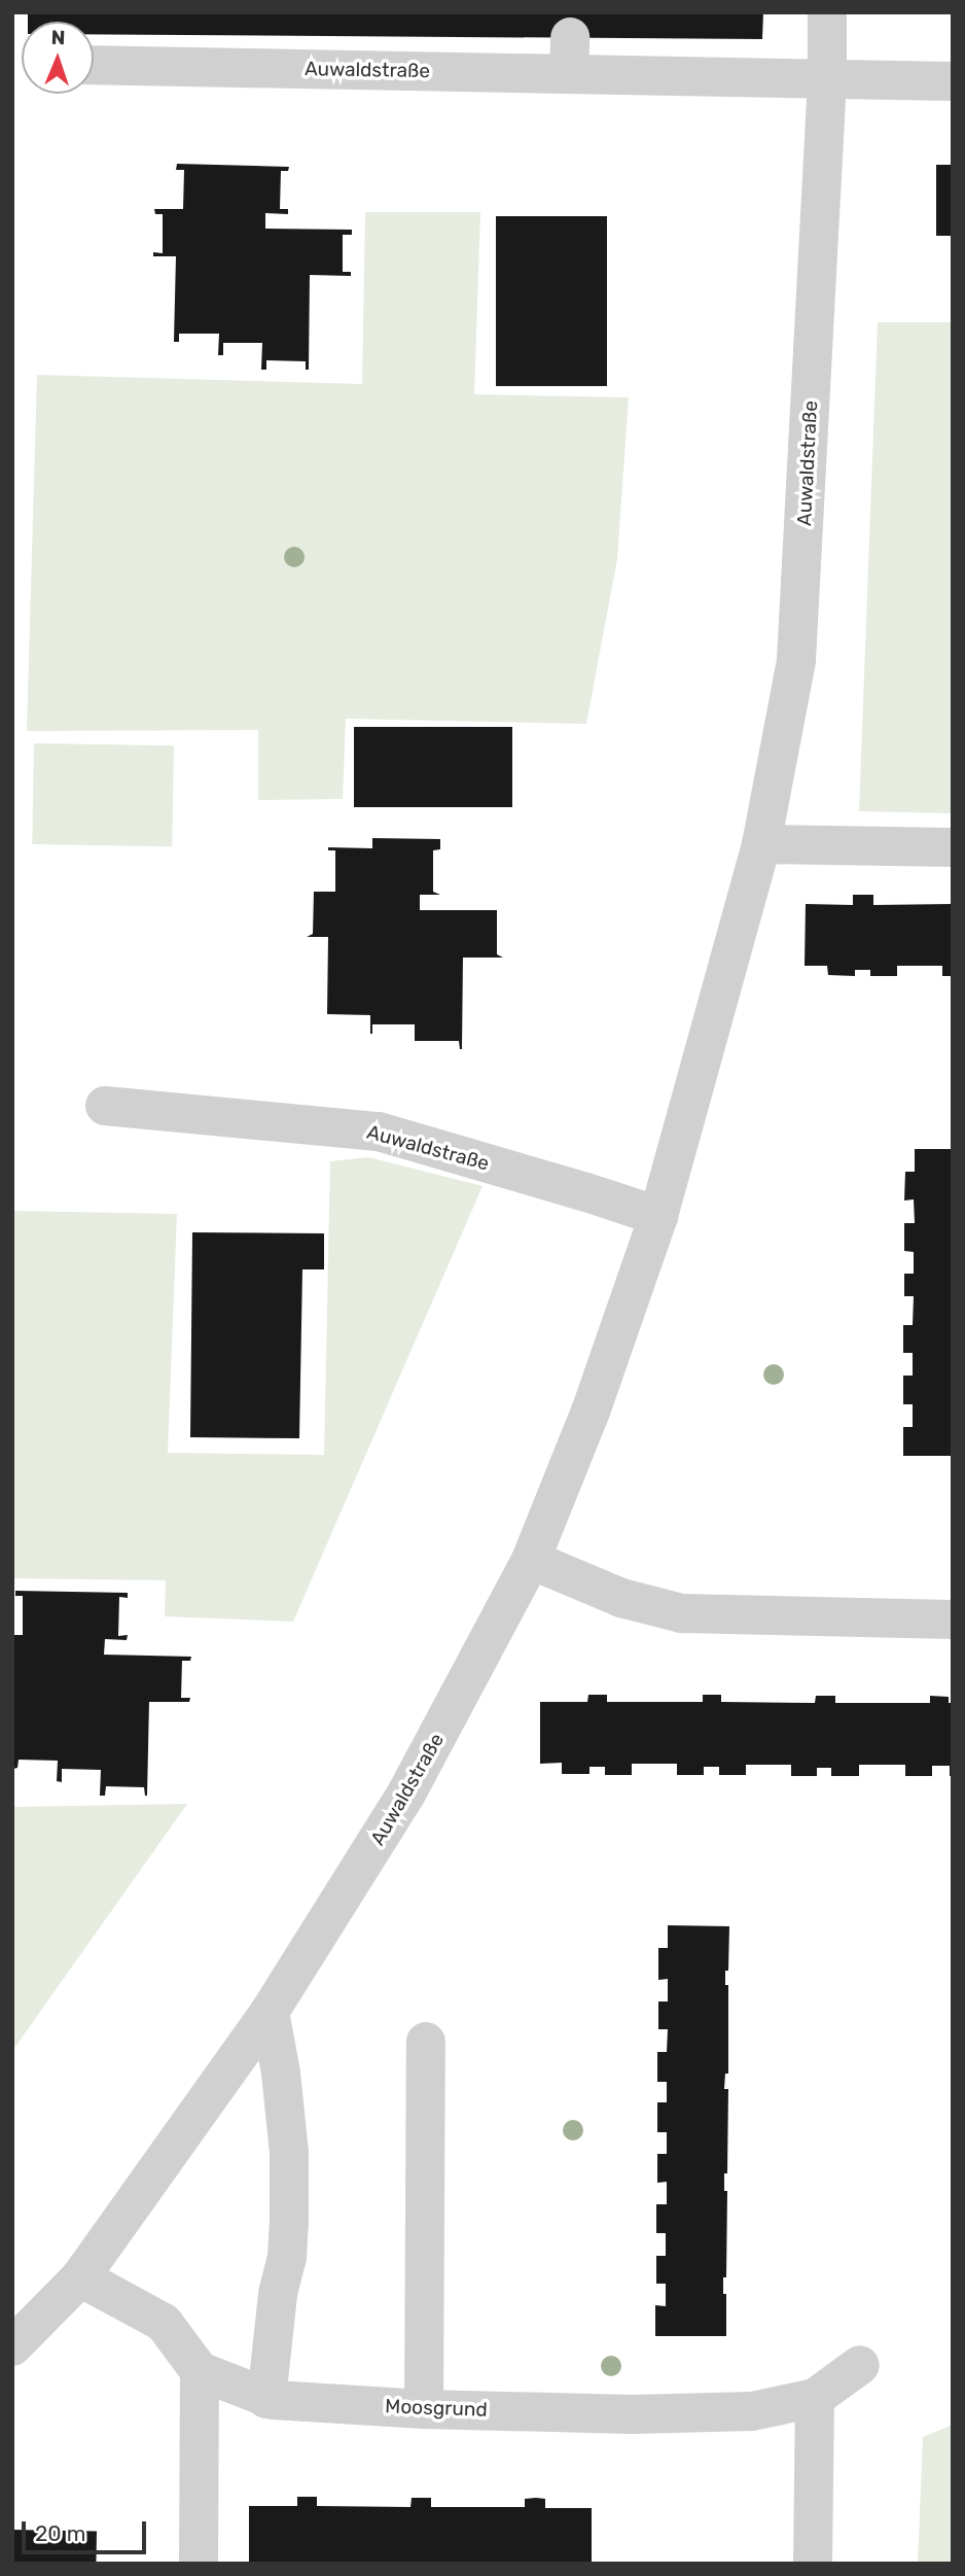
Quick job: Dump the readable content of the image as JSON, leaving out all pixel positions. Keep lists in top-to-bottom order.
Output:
{
  "streets": {
    "street": ["Auwaldstraße", "Moosgrund"]
  },
  "scale_bar": "20 m",
  "north": "top"
}
